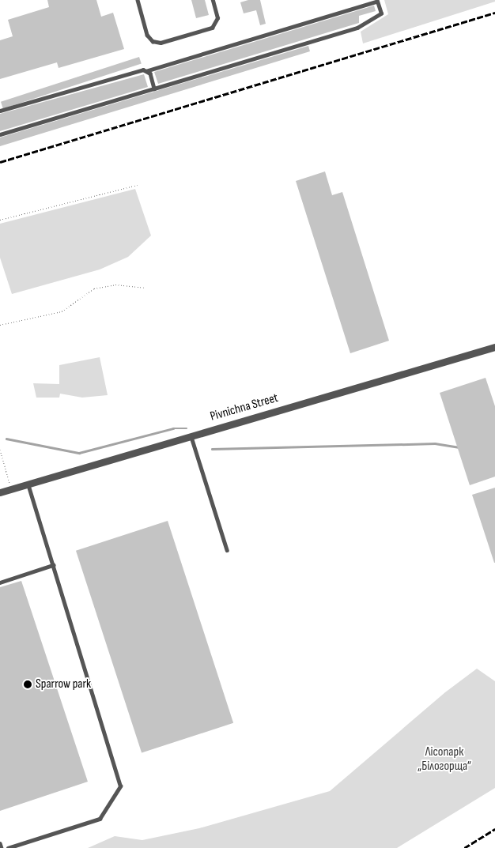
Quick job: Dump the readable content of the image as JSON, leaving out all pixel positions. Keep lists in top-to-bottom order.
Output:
{
  "streets": {
    "street": ["Pivnichna Street"]
  },
  "parks": ["Лісопарк „Білогорща“"],
  "places": ["Sparrow park"]
}
